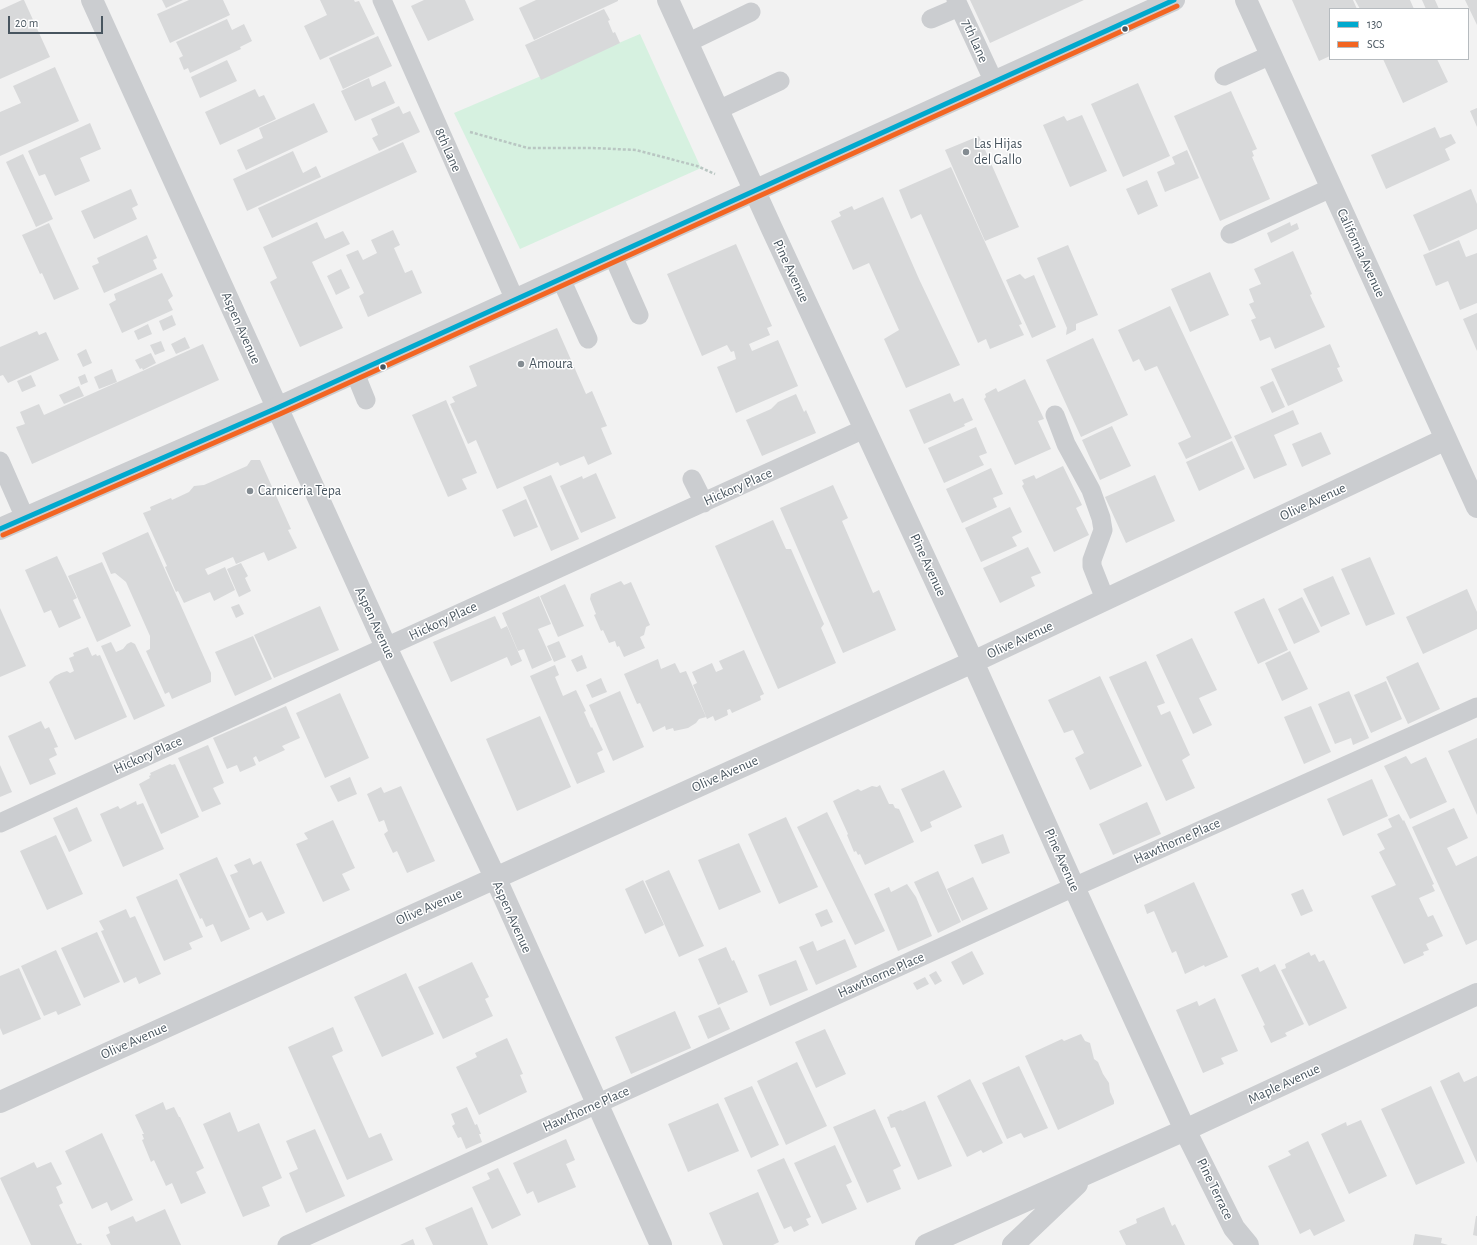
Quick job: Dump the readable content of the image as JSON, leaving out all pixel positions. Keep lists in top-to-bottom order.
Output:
{
  "streets": {
    "street": [
      "California Avenue",
      "Pine Avenue",
      "Aspen Avenue",
      "Olive Avenue",
      "Maple Avenue",
      "Pine Terrace"
    ],
    "lane": [
      "7th Lane",
      "8th Lane",
      "Hickory Place",
      "Hawthorne Place"
    ]
  },
  "crossings": [
    ["California Avenue", "Olive Avenue"],
    ["Pine Avenue", "Hickory Place"],
    ["Pine Avenue", "Olive Avenue"],
    ["Pine Avenue", "Hawthorne Place"],
    ["Pine Avenue", "Maple Avenue"],
    ["Pine Avenue", "Pine Terrace"],
    ["Aspen Avenue", "Hickory Place"],
    ["Aspen Avenue", "Olive Avenue"],
    ["Aspen Avenue", "Hawthorne Place"],
    ["Maple Avenue", "Pine Terrace"]
  ],
  "places": ["Las Hijas del Gallo", "Amoura", "Carniceria Tepa"],
  "lines": ["transit line 130", "transit line SCS"],
  "legend": ["130", "SCS"],
  "scale_bar": "20 m"
}
